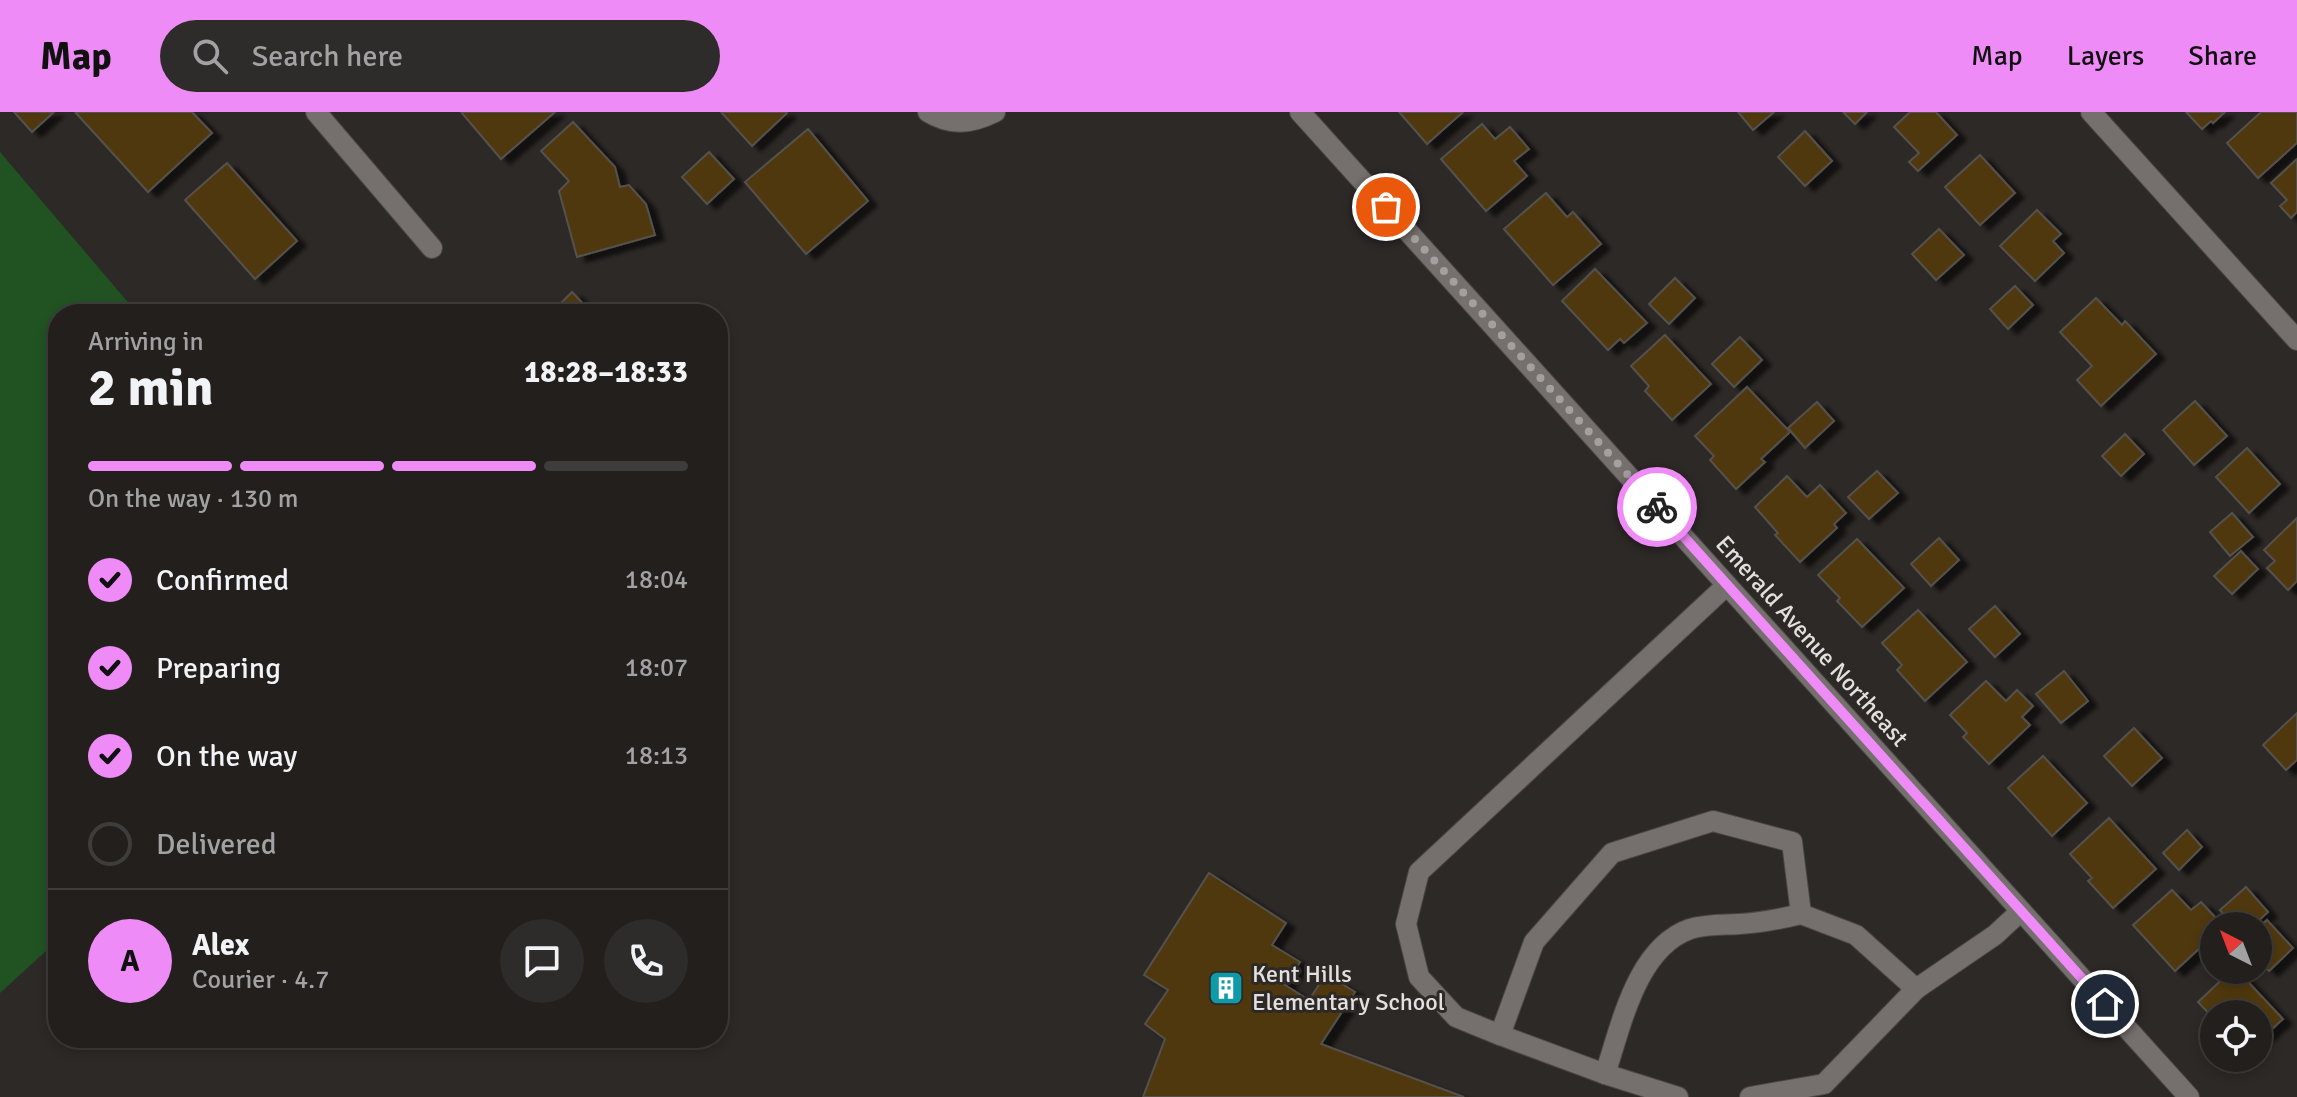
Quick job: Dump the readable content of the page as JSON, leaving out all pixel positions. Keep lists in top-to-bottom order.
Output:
{
  "streets": {
    "street": ["Emerald Avenue Northeast"]
  },
  "places": {
    "building": ["Kent Hills Elementary School"]
  },
  "north": "top left",
  "page": {
    "header": "Map",
    "search": "Search here",
    "nav": ["Map", "Layers", "Share"],
    "heading": ["2 min", "Arriving in", "18:28–18:33"],
    "panel": ["Alex", "Courier · 4.7"],
    "bar": "On the way · 130 m",
    "list": [
      ["Confirmed", "18:04"],
      ["Preparing", "18:07"],
      ["On the way", "18:13"],
      "Delivered"
    ],
    "round": "A"
  }
}
